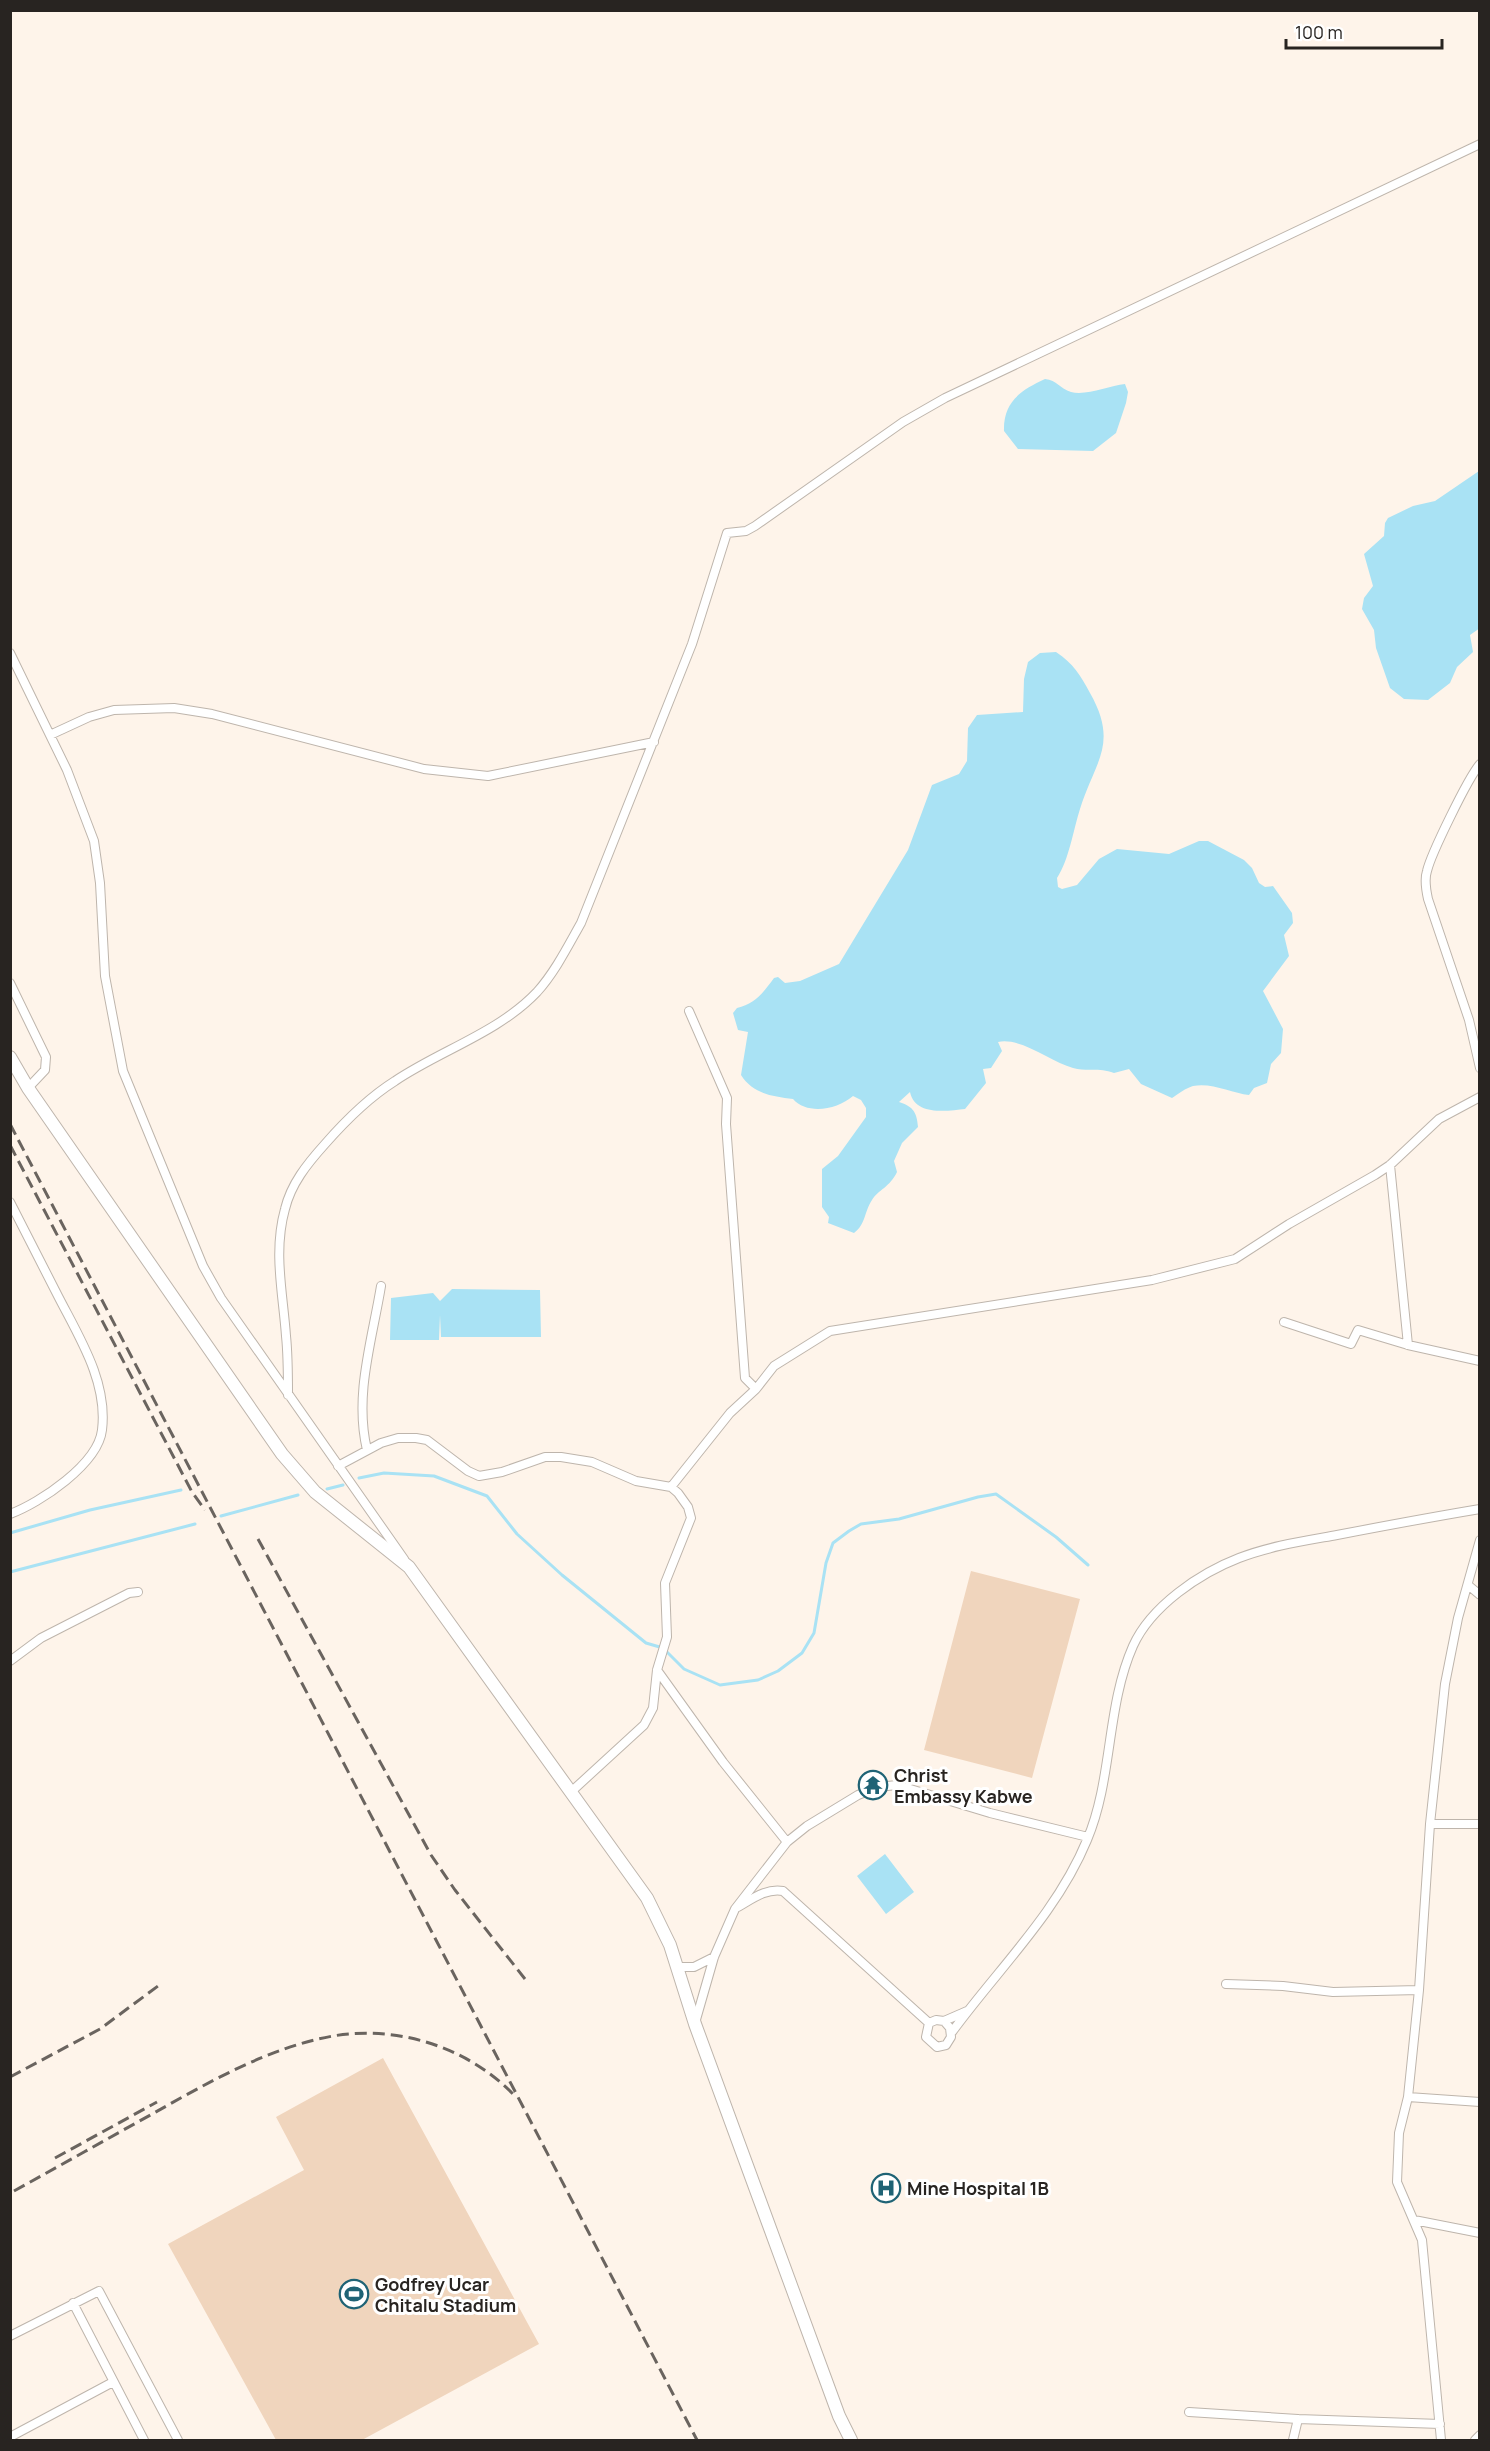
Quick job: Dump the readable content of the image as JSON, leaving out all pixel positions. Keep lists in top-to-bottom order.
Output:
{
  "places": {
    "temple": ["Christ Embassy Kabwe"],
    "hospital": ["Mine Hospital 1B"],
    "sports": ["Godfrey Ucar Chitalu Stadium"]
  },
  "scale_bar": "100 m"
}
